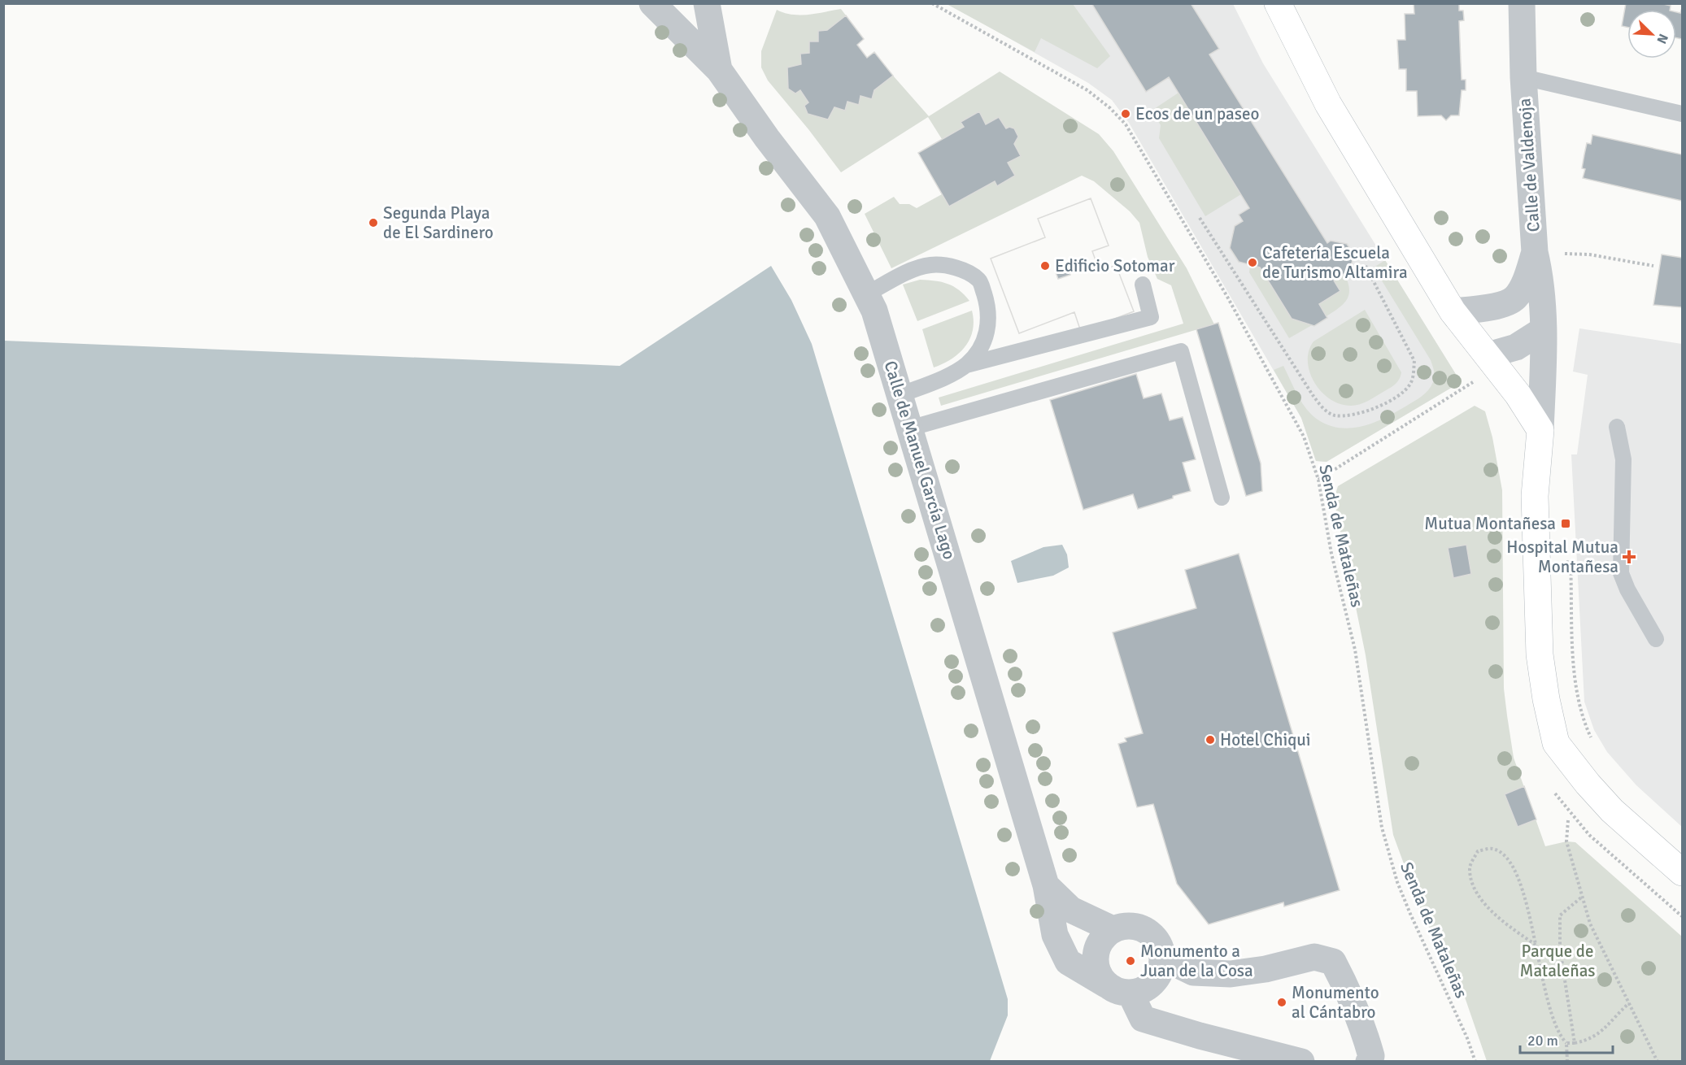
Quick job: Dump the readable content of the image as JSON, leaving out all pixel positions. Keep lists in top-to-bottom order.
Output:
{
  "streets": {
    "street": ["Calle de Valdenoja", "Calle de Manuel García Lago"],
    "path": ["Senda de Mataleñas"]
  },
  "parks": ["Parque de Mataleñas"],
  "places": {
    "other": [
      "Ecos de un paseo",
      "Segunda Playa de El Sardinero",
      "Cafetería Escuela de Turismo Altamira",
      "Edificio Sotomar",
      "Hotel Chiqui",
      "Monumento a Juan de la Cosa",
      "Monumento al Cántabro"
    ],
    "transit": ["Mutua Montañesa"],
    "health": ["Hospital Mutua Montañesa"]
  },
  "scale_bar": "20 m",
  "north": "bottom right"
}
